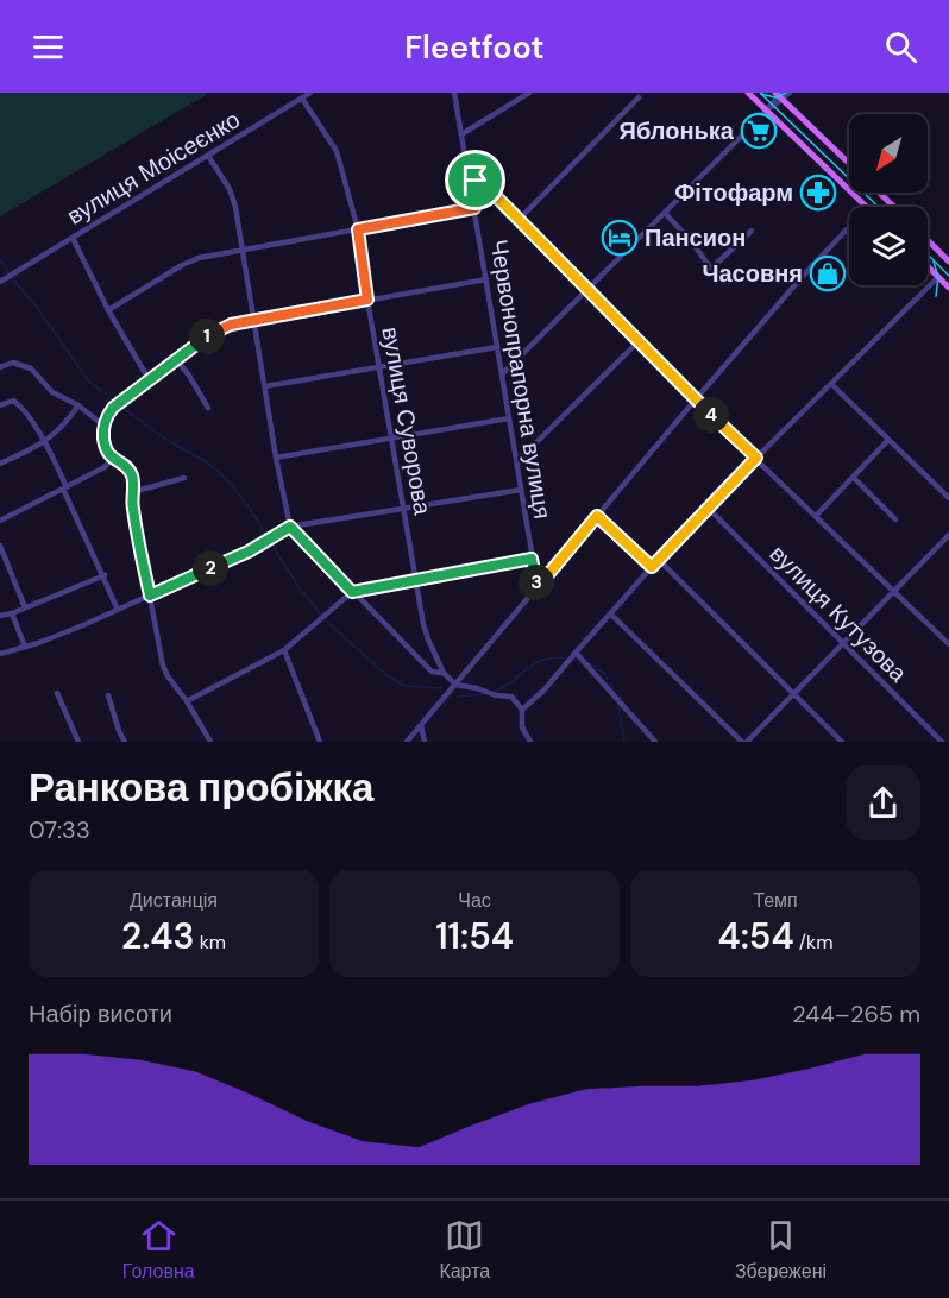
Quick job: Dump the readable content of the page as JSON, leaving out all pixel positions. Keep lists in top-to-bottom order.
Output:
{
  "streets": {
    "street": [
      "вулиця Моісеєнко",
      "Червонопрапорна вулиця",
      "вулиця Суворова",
      "вулиця Кутузова"
    ]
  },
  "crossings": [
    ["вулиця Моісеєнко", "вулиця Суворова"]
  ],
  "places": {
    "supermarket": ["Яблонька"],
    "pharmacy": ["Фітофарм"],
    "hotel": ["Пансион"],
    "shop": ["Часовня"]
  },
  "north": "bottom left",
  "page": {
    "header": "Fleetfoot",
    "pins": [
      "1",
      "4",
      "2",
      "3"
    ],
    "heading": ["Ранкова пробіжка", "07:33"],
    "stats": [
      ["Дистанція", "2.43 km"],
      ["Час", "11:54"],
      ["Темп", "4:54 /km"]
    ],
    "chart": ["Набір висоти", "244–265 m"],
    "tabs": ["Головна", "Карта", "Збережені"]
  }
}
